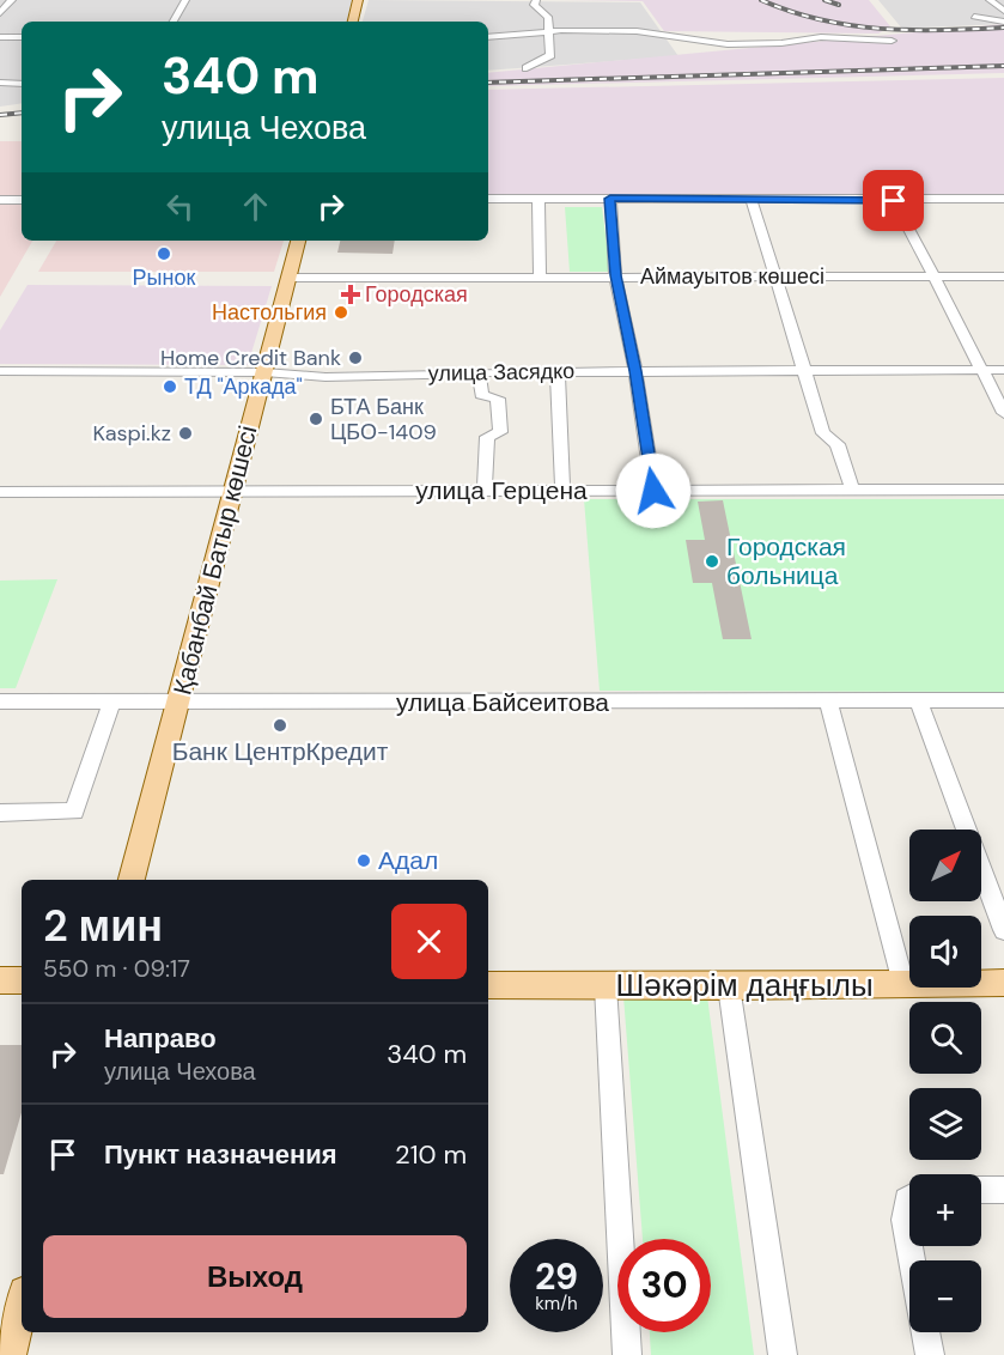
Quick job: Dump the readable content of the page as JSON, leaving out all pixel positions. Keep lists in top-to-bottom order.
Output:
{
  "streets": {
    "main road": ["Қабанбай Батыр көшесі", "Шәкәрім даңғылы"],
    "street": [
      "Аймауытов көшесі",
      "улица Засядко",
      "улица Герцена",
      "улица Байсеитова"
    ]
  },
  "crossings": [
    ["Аймауытов көшесі", "Қабанбай Батыр көшесі"],
    ["улица Засядко", "Қабанбай Батыр көшесі"],
    ["улица Герцена", "Қабанбай Батыр көшесі"],
    ["Қабанбай Батыр көшесі", "улица Байсеитова"]
  ],
  "places": {
    "other": [
      "Рынок",
      "Настольгия",
      "Home Credit Bank",
      "ТД \"Аркада\"",
      "БТА Банк ЦБО-1409",
      "Kaspi.kz",
      "Городская больница",
      "Банк ЦентрКредит",
      "Адал"
    ],
    "health": ["Городская"]
  },
  "north": "top right",
  "page": {
    "turn": ["340 m", "улица Чехова"],
    "map_buttons": ["+", "−"],
    "heading": ["2 мин", "550 m · 09:17"],
    "list": [
      {
        "name": "Направо",
        "note": "улица Чехова",
        "value": "340 m"
      },
      {
        "name": "Пункт назначения",
        "value": "210 m"
      }
    ],
    "buttons": "Выход",
    "speed": "29 km/h",
    "limit": "30"
  }
}
